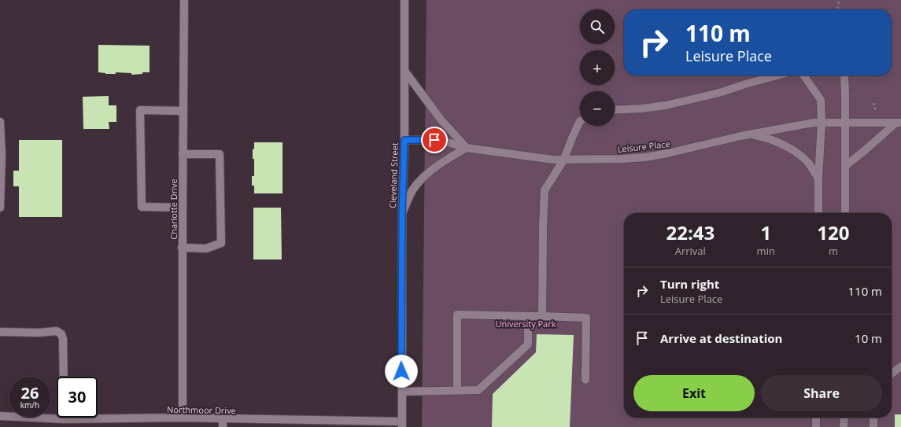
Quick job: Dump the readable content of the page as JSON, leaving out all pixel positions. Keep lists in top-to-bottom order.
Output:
{
  "streets": {
    "street": [
      "Leisure Place",
      "Cleveland Street",
      "Charlotte Drive",
      "Northmoor Drive"
    ]
  },
  "crossings": [
    ["Leisure Place", "Cleveland Street"],
    ["Cleveland Street", "Northmoor Drive"],
    ["Charlotte Drive", "Northmoor Drive"]
  ],
  "parks": ["University Park"],
  "page": {
    "map_buttons": ["+", "−"],
    "turn": ["110 m", "Leisure Place"],
    "eta": [
      "22:43",
      "Arrival",
      "1",
      "min",
      "120",
      "m"
    ],
    "list": [
      {
        "name": "Turn right",
        "note": "Leisure Place",
        "value": "110 m"
      },
      {
        "name": "Arrive at destination",
        "value": "10 m"
      }
    ],
    "buttons": ["Exit", "Share"],
    "speed": "26 km/h",
    "limit": "30"
  }
}
